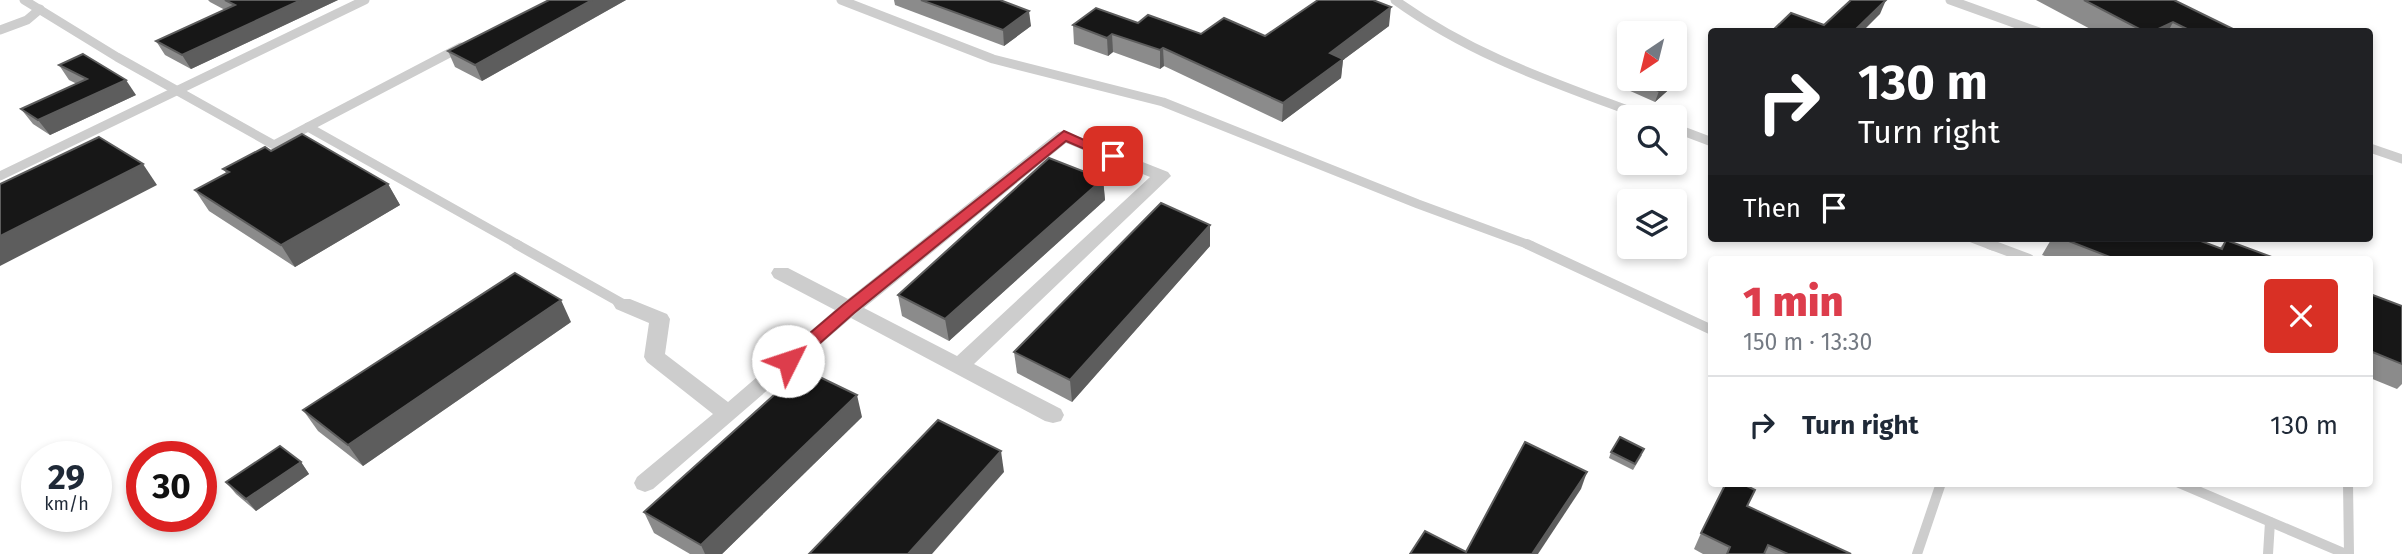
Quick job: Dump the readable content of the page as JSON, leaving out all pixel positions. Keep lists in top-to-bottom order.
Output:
{
  "north": "bottom left",
  "page": {
    "turn": ["130 m", "Turn right"],
    "then": "Then",
    "heading": ["1 min", "150 m · 13:30"],
    "list": [
      {
        "name": "Turn right",
        "value": "130 m"
      }
    ],
    "speed": "29 km/h",
    "limit": "30"
  }
}
